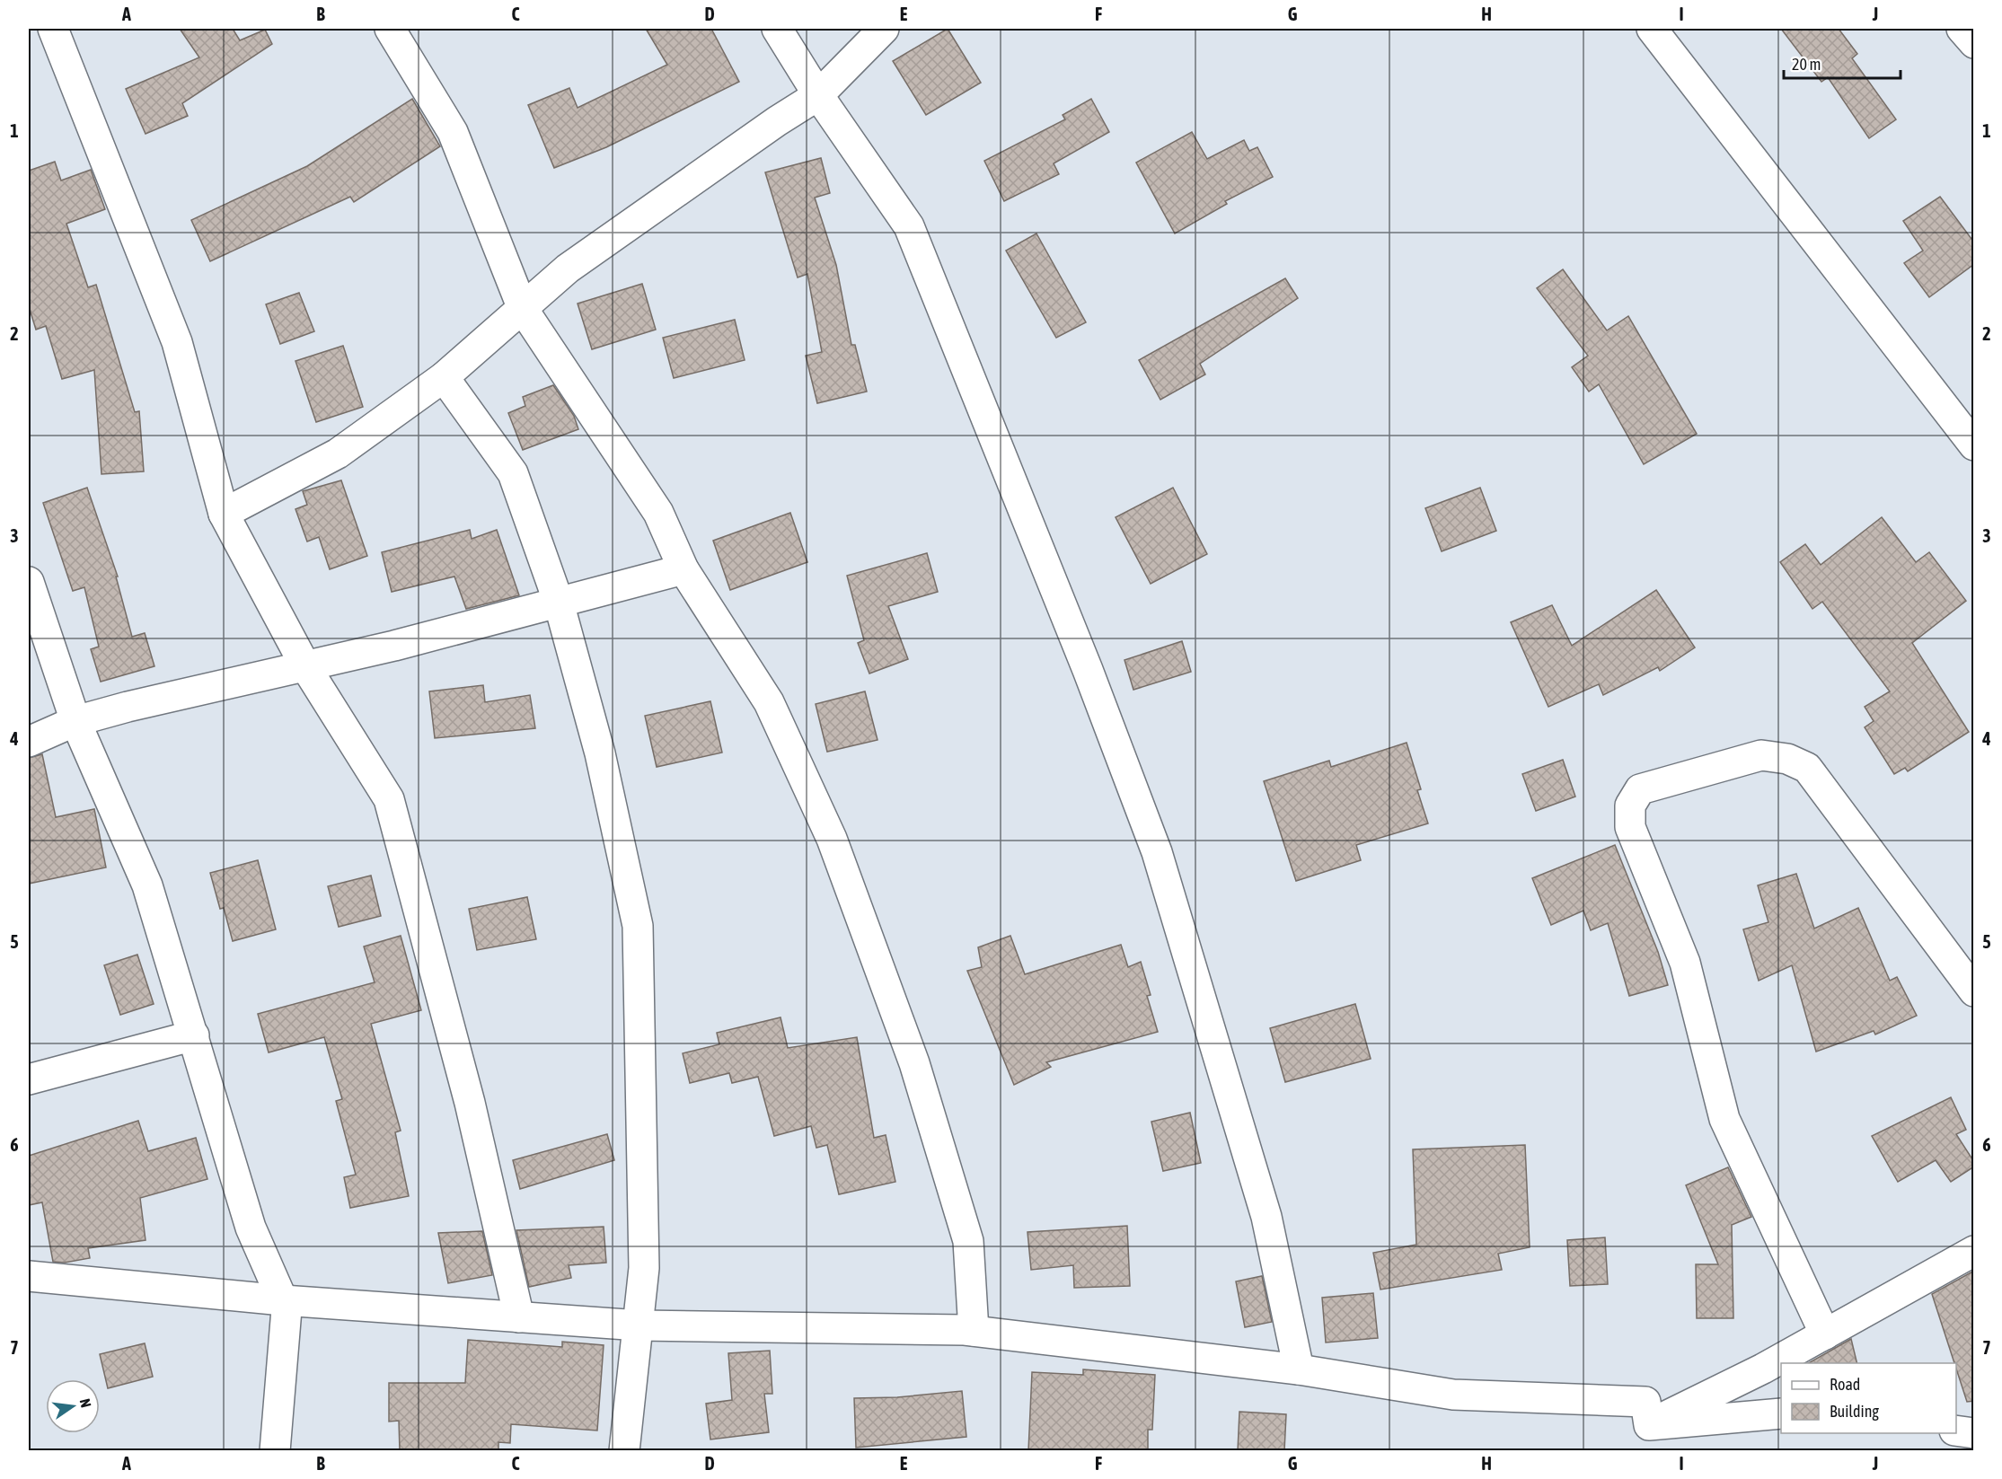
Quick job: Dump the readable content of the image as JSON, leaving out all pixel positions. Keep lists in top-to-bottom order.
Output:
{
  "legend": ["Road", "Building"],
  "scale_bar": "20 m",
  "north": "right",
  "grid": {
    "columns": [
      "A",
      "B",
      "C",
      "D",
      "E",
      "F",
      "G",
      "H",
      "I",
      "J"
    ],
    "rows": [
      "1",
      "2",
      "3",
      "4",
      "5",
      "6",
      "7"
    ]
  }
}
